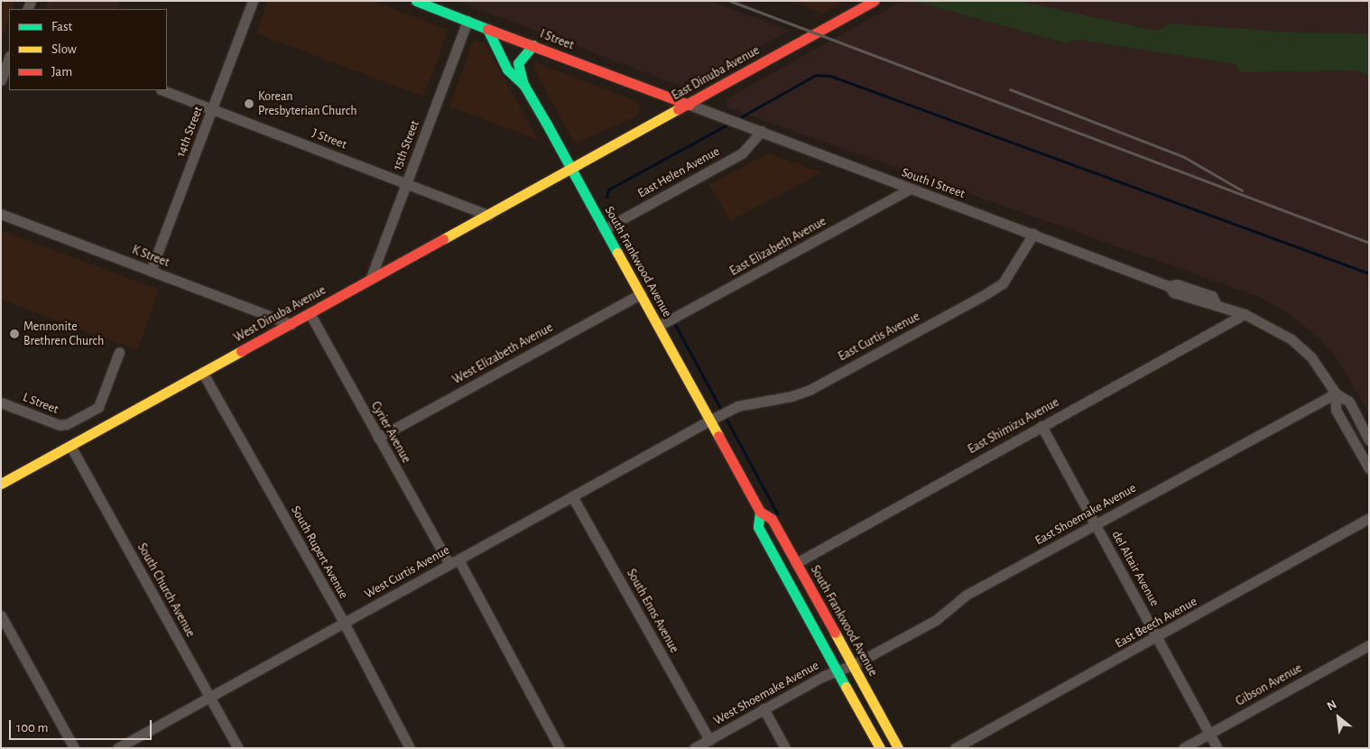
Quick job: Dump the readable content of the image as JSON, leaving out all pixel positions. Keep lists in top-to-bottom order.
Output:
{
  "streets": {
    "main road": [
      "I Street",
      "East Dinuba Avenue",
      "South Frankwood Avenue",
      "West Dinuba Avenue"
    ],
    "street": [
      "14th Street",
      "J Street",
      "15th Street",
      "East Helen Avenue",
      "South I Street",
      "East Elizabeth Avenue",
      "K Street",
      "East Curtis Avenue",
      "West Elizabeth Avenue",
      "L Street",
      "East Shimizu Avenue",
      "Cyrier Avenue",
      "East Shoemake Avenue",
      "South Rupert Avenue",
      "del Altair Avenue",
      "West Curtis Avenue",
      "South Church Avenue",
      "South Enns Avenue",
      "East Beech Avenue",
      "Gibson Avenue",
      "West Shoemake Avenue"
    ]
  },
  "crossings": [
    ["I Street", "East Dinuba Avenue"],
    ["I Street", "15th Street"],
    ["I Street", "South I Street"],
    ["I Street", "South Frankwood Avenue"],
    ["East Dinuba Avenue", "South I Street"],
    ["East Dinuba Avenue", "South Frankwood Avenue"],
    ["East Dinuba Avenue", "West Dinuba Avenue"],
    ["14th Street", "J Street"],
    ["14th Street", "K Street"],
    ["J Street", "15th Street"],
    ["J Street", "West Dinuba Avenue"],
    ["15th Street", "West Dinuba Avenue"],
    ["East Helen Avenue", "South I Street"],
    ["East Helen Avenue", "South Frankwood Avenue"],
    ["South I Street", "East Elizabeth Avenue"],
    ["South I Street", "East Curtis Avenue"],
    ["South I Street", "East Shimizu Avenue"],
    ["South I Street", "East Shoemake Avenue"],
    ["East Elizabeth Avenue", "South Frankwood Avenue"],
    ["K Street", "West Dinuba Avenue"],
    ["South Frankwood Avenue", "West Dinuba Avenue"],
    ["South Frankwood Avenue", "East Curtis Avenue"],
    ["South Frankwood Avenue", "West Elizabeth Avenue"],
    ["South Frankwood Avenue", "East Shimizu Avenue"],
    ["South Frankwood Avenue", "East Shoemake Avenue"],
    ["South Frankwood Avenue", "West Curtis Avenue"],
    ["South Frankwood Avenue", "West Shoemake Avenue"],
    ["West Dinuba Avenue", "Cyrier Avenue"],
    ["West Dinuba Avenue", "South Rupert Avenue"],
    ["West Dinuba Avenue", "South Church Avenue"],
    ["East Curtis Avenue", "West Curtis Avenue"],
    ["West Elizabeth Avenue", "Cyrier Avenue"],
    ["East Shimizu Avenue", "del Altair Avenue"],
    ["Cyrier Avenue", "West Curtis Avenue"],
    ["East Shoemake Avenue", "del Altair Avenue"],
    ["East Shoemake Avenue", "West Shoemake Avenue"],
    ["South Rupert Avenue", "West Curtis Avenue"],
    ["del Altair Avenue", "East Beech Avenue"],
    ["del Altair Avenue", "Gibson Avenue"],
    ["West Curtis Avenue", "South Church Avenue"],
    ["West Curtis Avenue", "South Enns Avenue"],
    ["South Enns Avenue", "West Shoemake Avenue"]
  ],
  "places": ["Korean Presbyterian Church", "Mennonite Brethren Church"],
  "legend": ["Fast", "Slow", "Jam"],
  "scale_bar": "100 m",
  "north": "top left"
}
